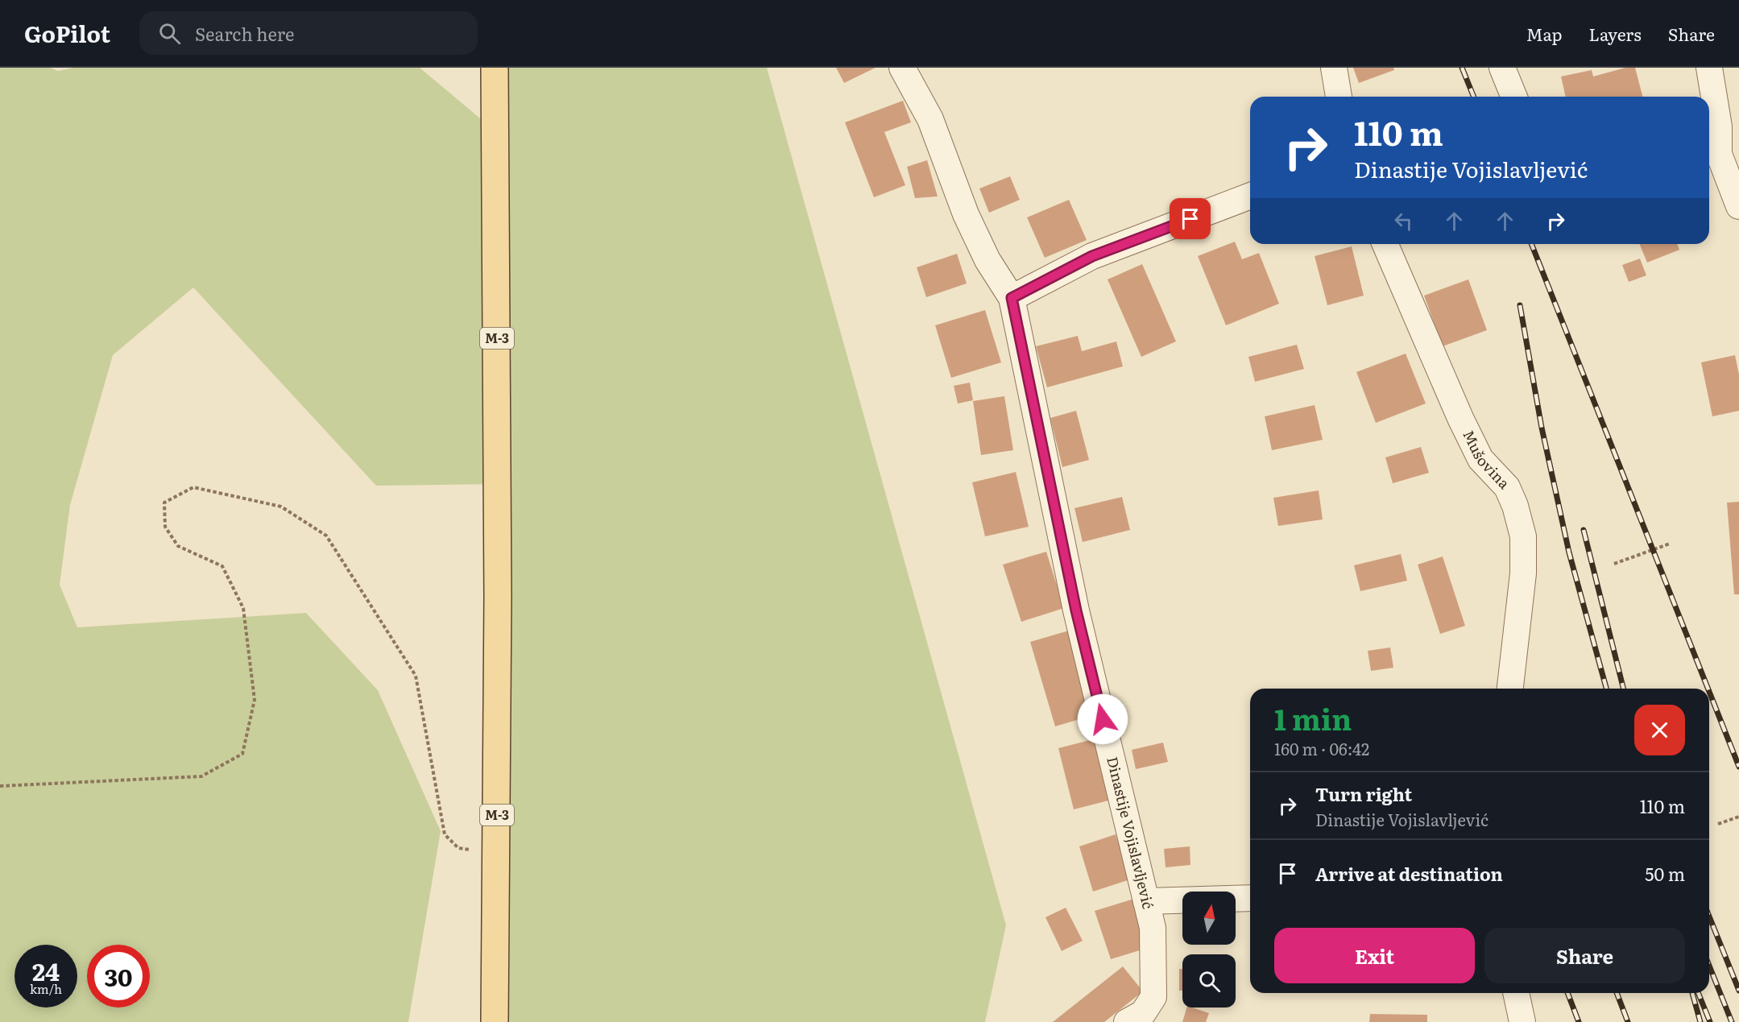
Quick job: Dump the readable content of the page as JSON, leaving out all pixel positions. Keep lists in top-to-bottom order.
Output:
{
  "streets": {
    "main road": ["M-3"],
    "street": ["Mušovina", "Dinastije Vojislavljević"]
  },
  "north": "top",
  "page": {
    "header": "GoPilot",
    "search": "Search here",
    "nav": ["Map", "Layers", "Share"],
    "turn": ["110 m", "Dinastije Vojislavljević"],
    "heading": ["1 min", "160 m · 06:42"],
    "list": [
      {
        "name": "Turn right",
        "note": "Dinastije Vojislavljević",
        "value": "110 m"
      },
      {
        "name": "Arrive at destination",
        "value": "50 m"
      }
    ],
    "buttons": ["Exit", "Share"],
    "speed": "24 km/h",
    "limit": "30"
  }
}
